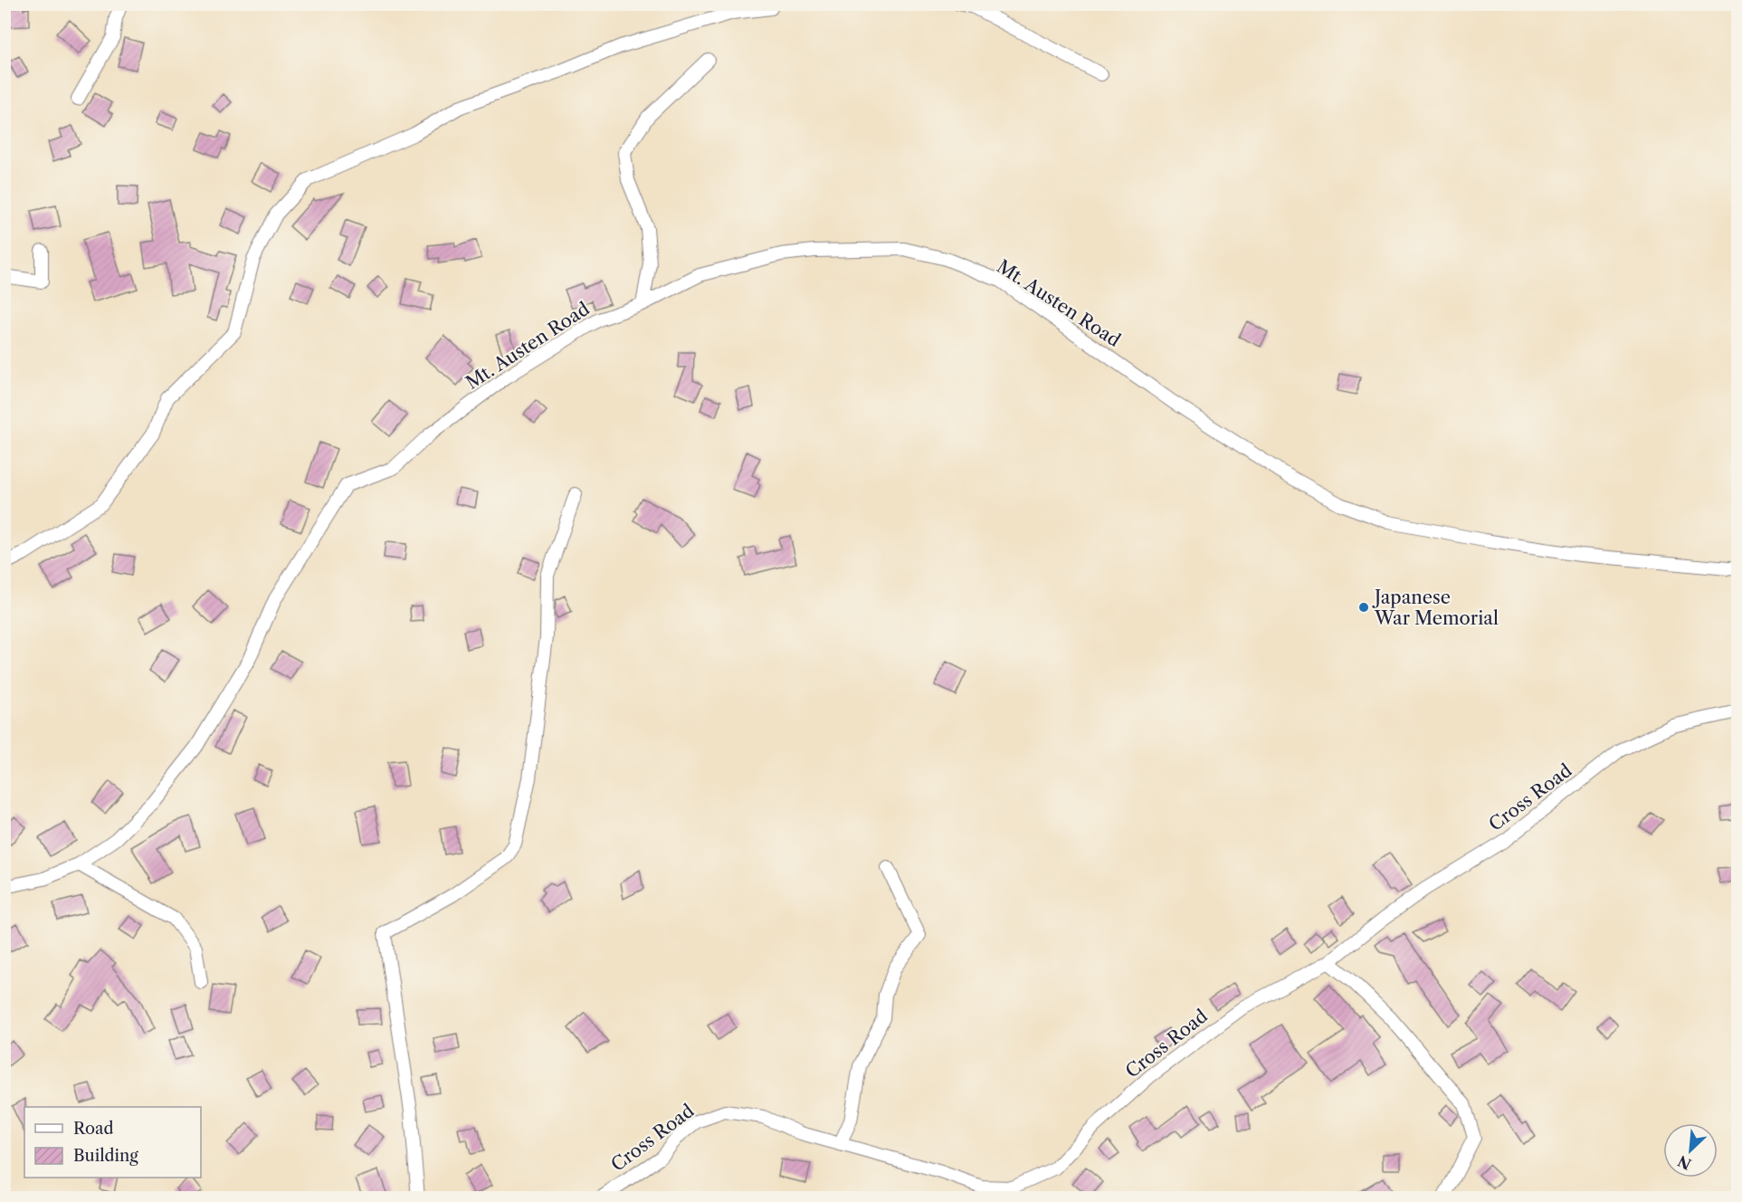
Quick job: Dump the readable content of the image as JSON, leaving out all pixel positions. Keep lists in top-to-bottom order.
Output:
{
  "streets": {
    "street": ["Mt. Austen Road", "Cross Road"]
  },
  "places": ["Japanese War Memorial"],
  "legend": ["Road", "Building"],
  "north": "bottom left"
}
